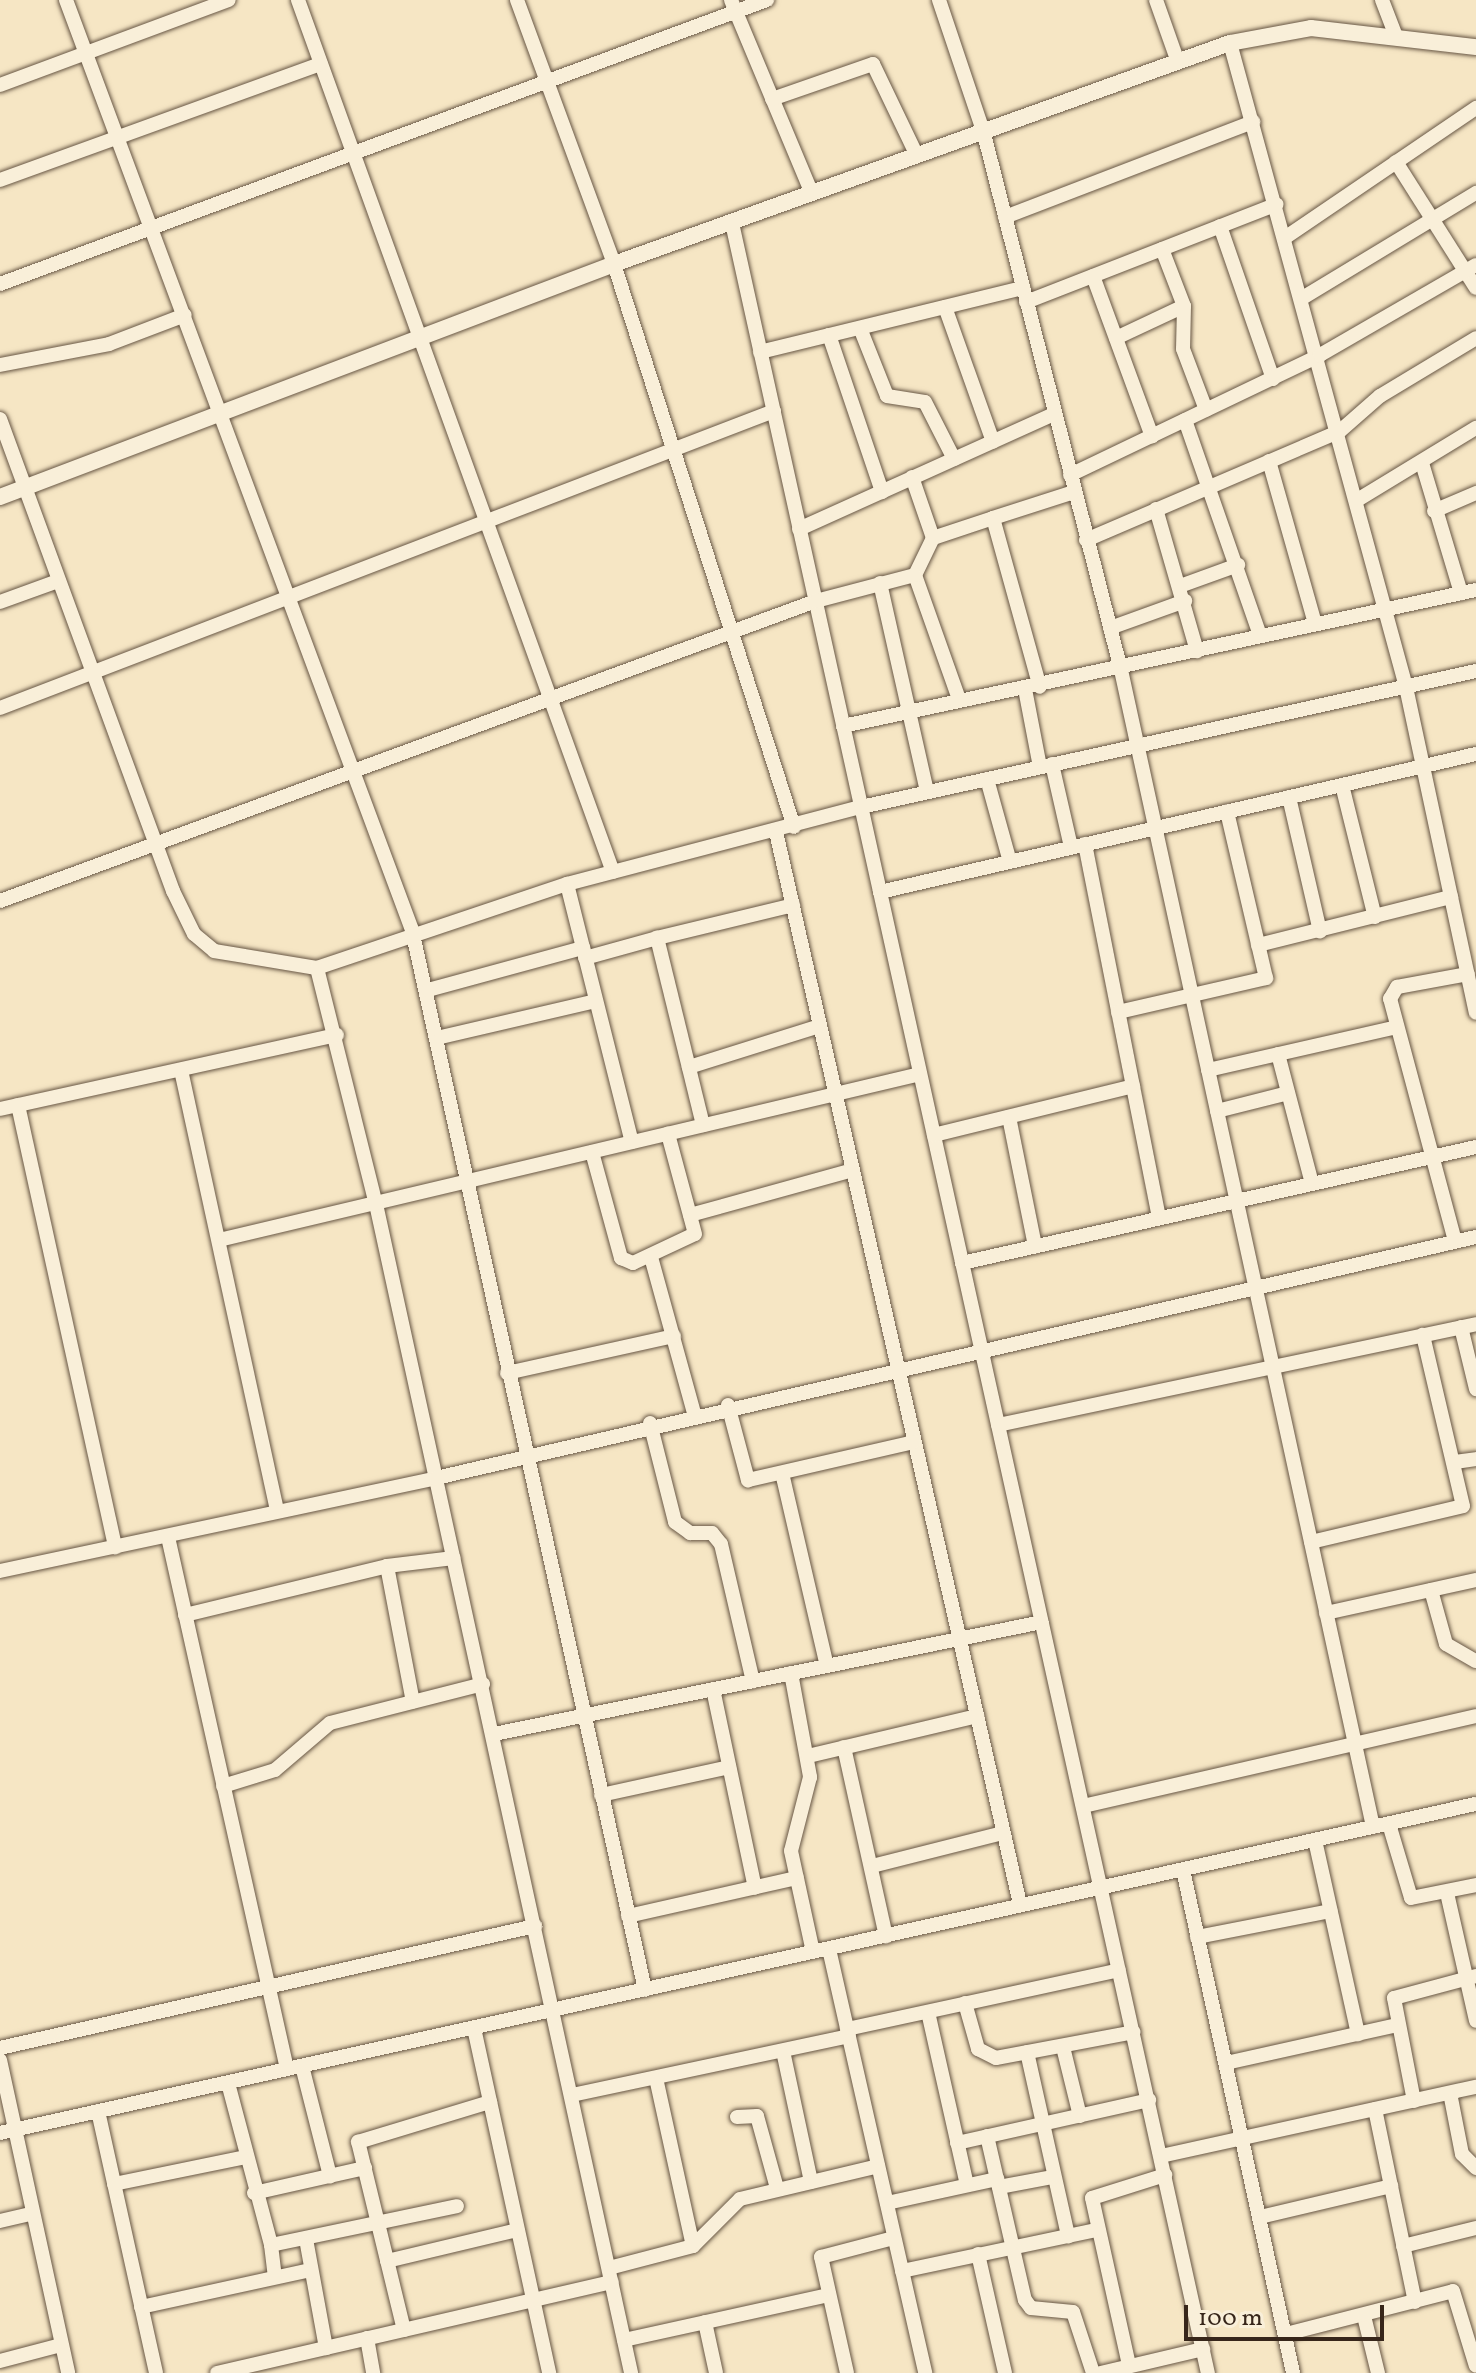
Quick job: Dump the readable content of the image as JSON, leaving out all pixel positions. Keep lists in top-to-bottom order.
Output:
{
  "scale_bar": "100 m"
}
